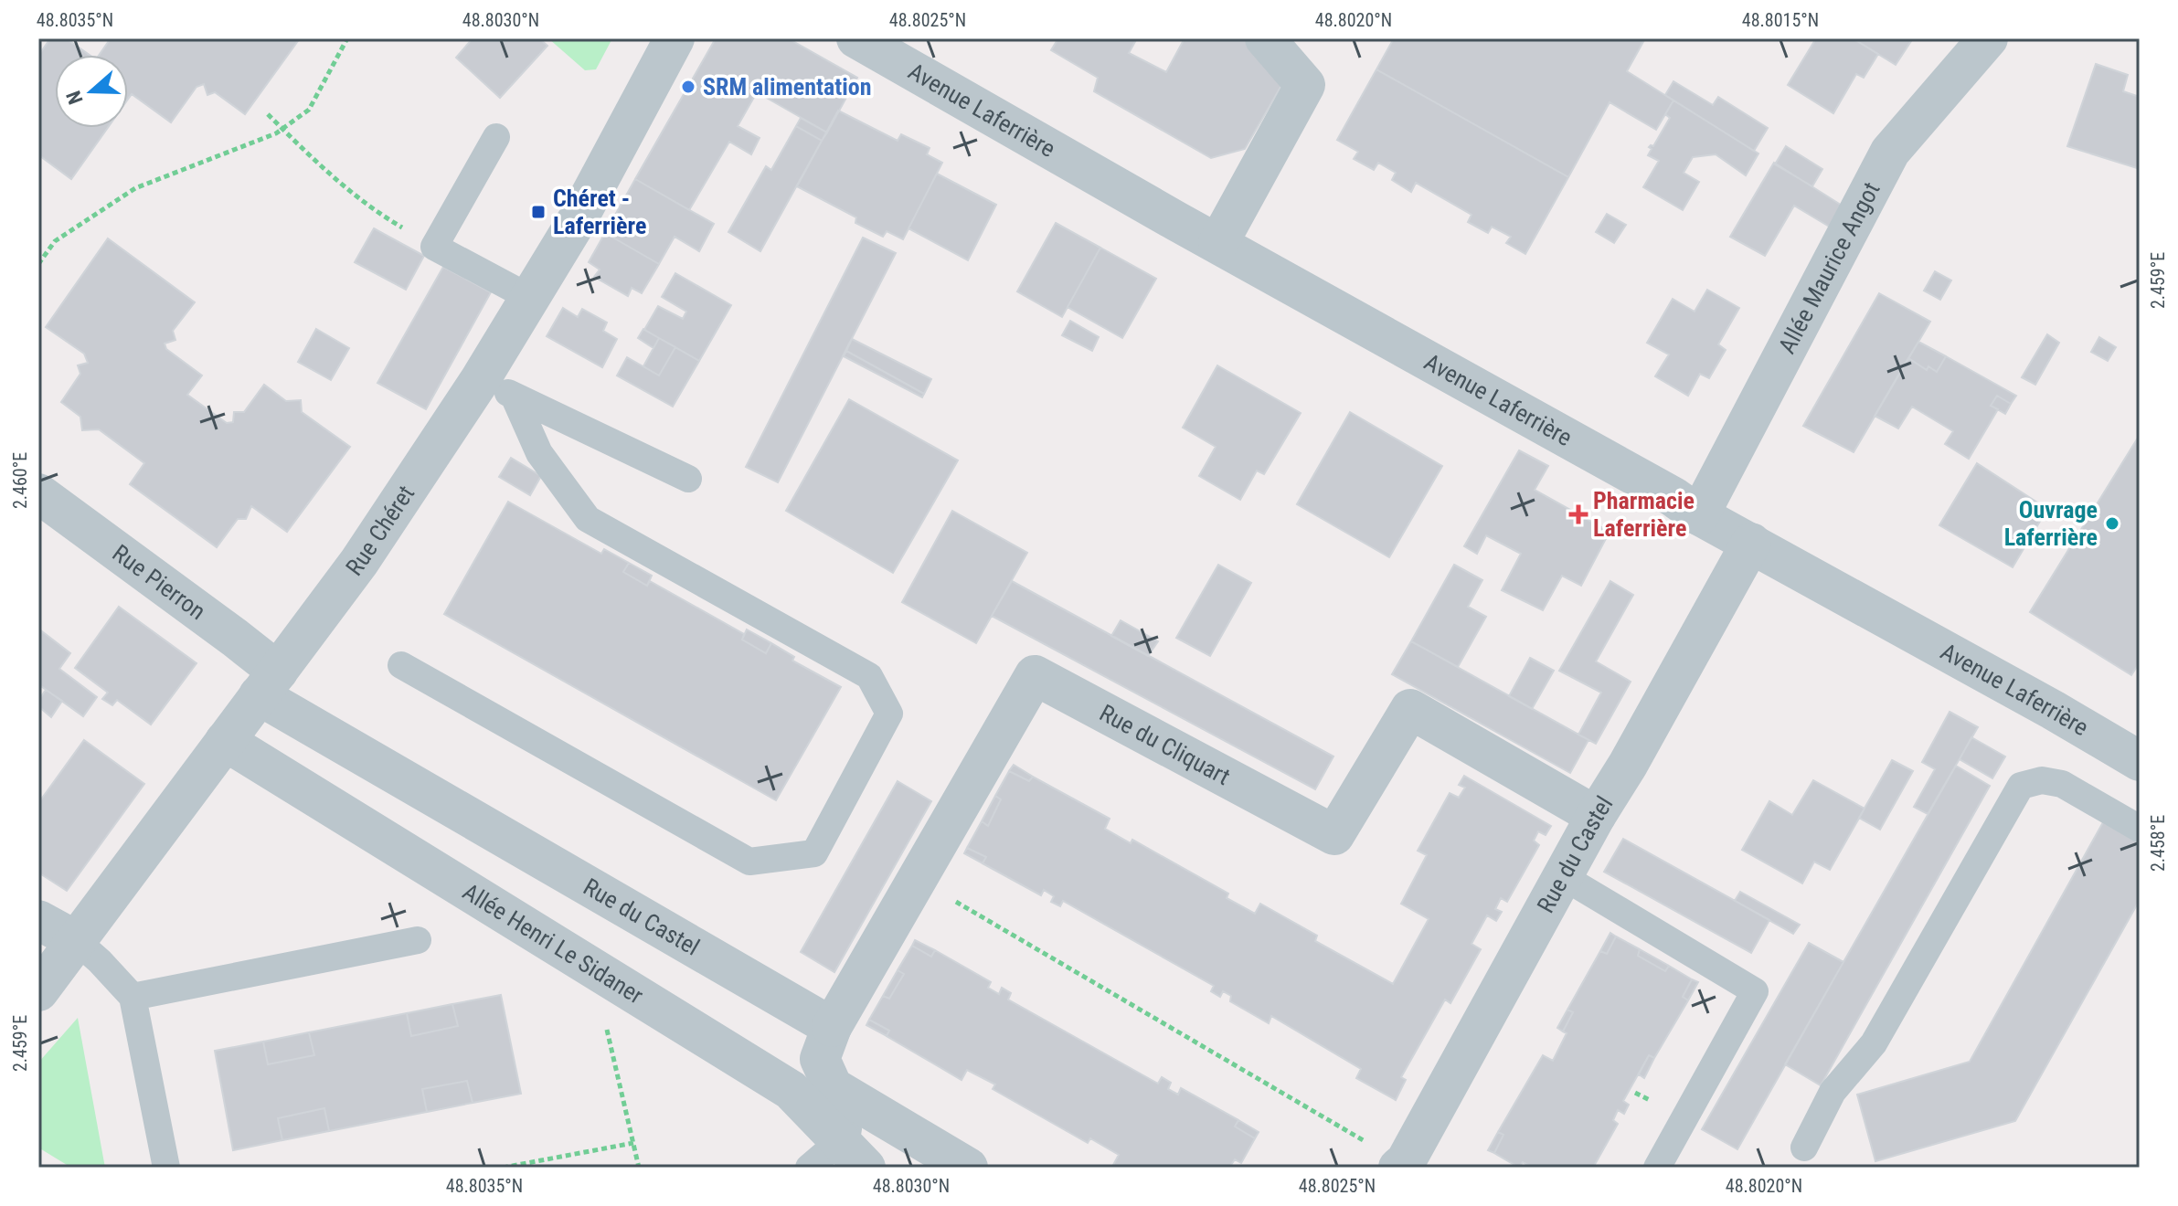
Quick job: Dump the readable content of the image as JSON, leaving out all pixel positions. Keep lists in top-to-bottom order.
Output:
{
  "streets": {
    "street": [
      "Avenue Laferrière",
      "Allée Maurice Angot",
      "Rue Chéret",
      "Rue Pierron",
      "Rue du Cliquart",
      "Rue du Castel",
      "Allée Henri Le Sidaner"
    ]
  },
  "crossings": [
    ["Avenue Laferrière", "Allée Maurice Angot"],
    ["Avenue Laferrière", "Rue du Castel"],
    ["Rue Chéret", "Rue Pierron"],
    ["Rue Chéret", "Rue du Castel"],
    ["Rue Chéret", "Allée Henri Le Sidaner"],
    ["Rue Pierron", "Rue du Castel"],
    ["Rue du Cliquart", "Rue du Castel"]
  ],
  "places": {
    "other": ["SRM alimentation", "Ouvrage Laferrière"],
    "transit": ["Chéret - Laferrière"],
    "health": ["Pharmacie Laferrière"]
  },
  "north": "left",
  "coordinates": [
    "48.8035°N",
    "48.8030°N",
    "48.8025°N",
    "48.8020°N",
    "48.8015°N",
    "2.459°E",
    "2.460°E",
    "2.458°E"
  ]
}
